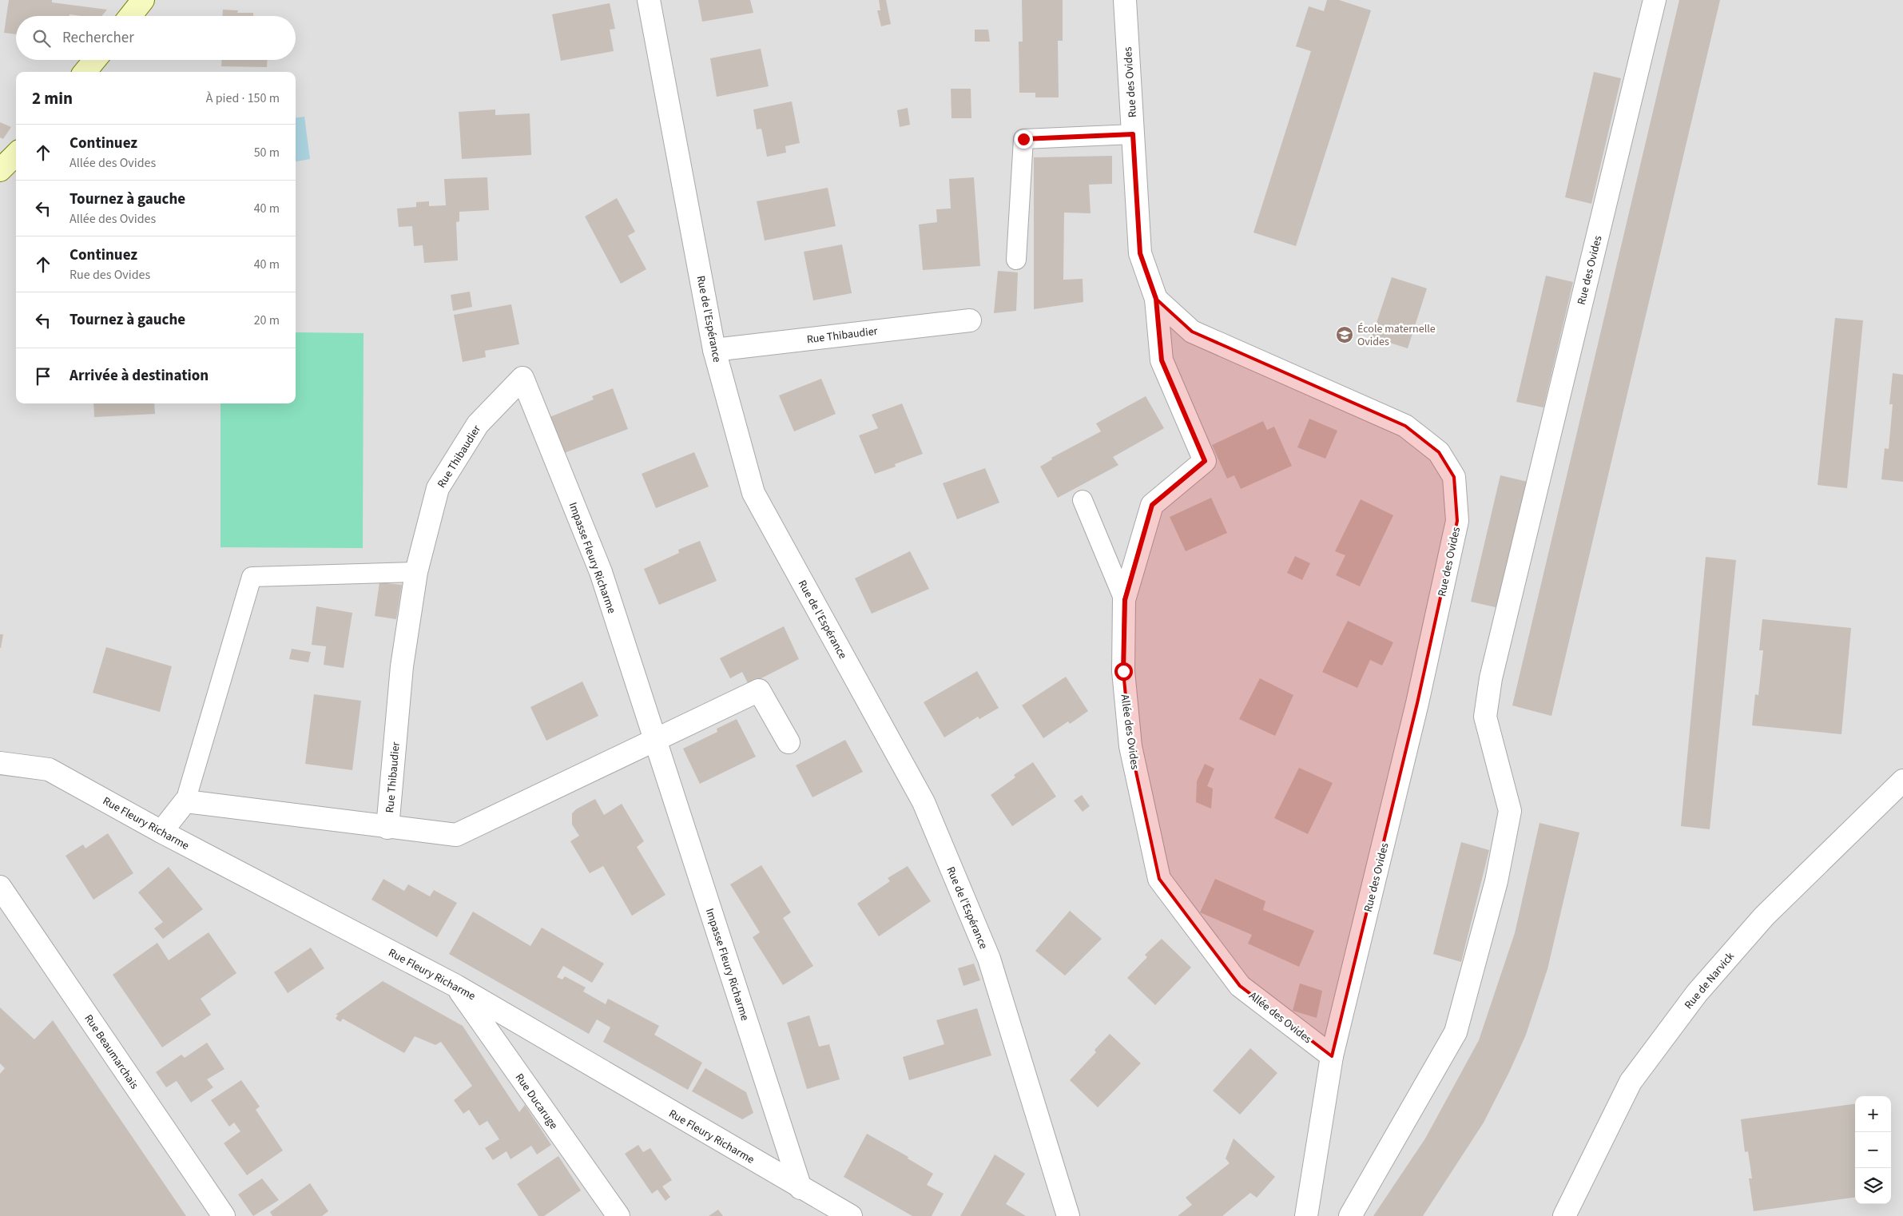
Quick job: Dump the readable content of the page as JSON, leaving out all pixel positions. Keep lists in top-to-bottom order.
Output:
{
  "streets": {
    "street": [
      "Rue des Ovides",
      "Rue de l’Espérance",
      "Rue Thibaudier",
      "Impasse Fleury Richarme",
      "Allée des Ovides",
      "Rue Fleury Richarme",
      "Rue de Narvick",
      "Rue Beaumarchais",
      "Rue Ducaruge"
    ]
  },
  "crossings": [
    ["Rue des Ovides", "Allée des Ovides"],
    ["Rue de l’Espérance", "Rue Thibaudier"],
    ["Rue Thibaudier", "Impasse Fleury Richarme"],
    ["Impasse Fleury Richarme", "Rue Fleury Richarme"],
    ["Rue Fleury Richarme", "Rue Ducaruge"]
  ],
  "places": {
    "school or university": ["École maternelle Ovides"]
  },
  "page": {
    "search": "Rechercher",
    "heading": ["2 min", "À pied · 150 m"],
    "list": [
      ["Continuez", "Allée des Ovides", "50 m"],
      ["Tournez à gauche", "Allée des Ovides", "40 m"],
      ["Continuez", "Rue des Ovides", "40 m"],
      ["Tournez à gauche", "20 m"],
      "Arrivée à destination"
    ],
    "map_buttons": ["+", "−"]
  }
}
